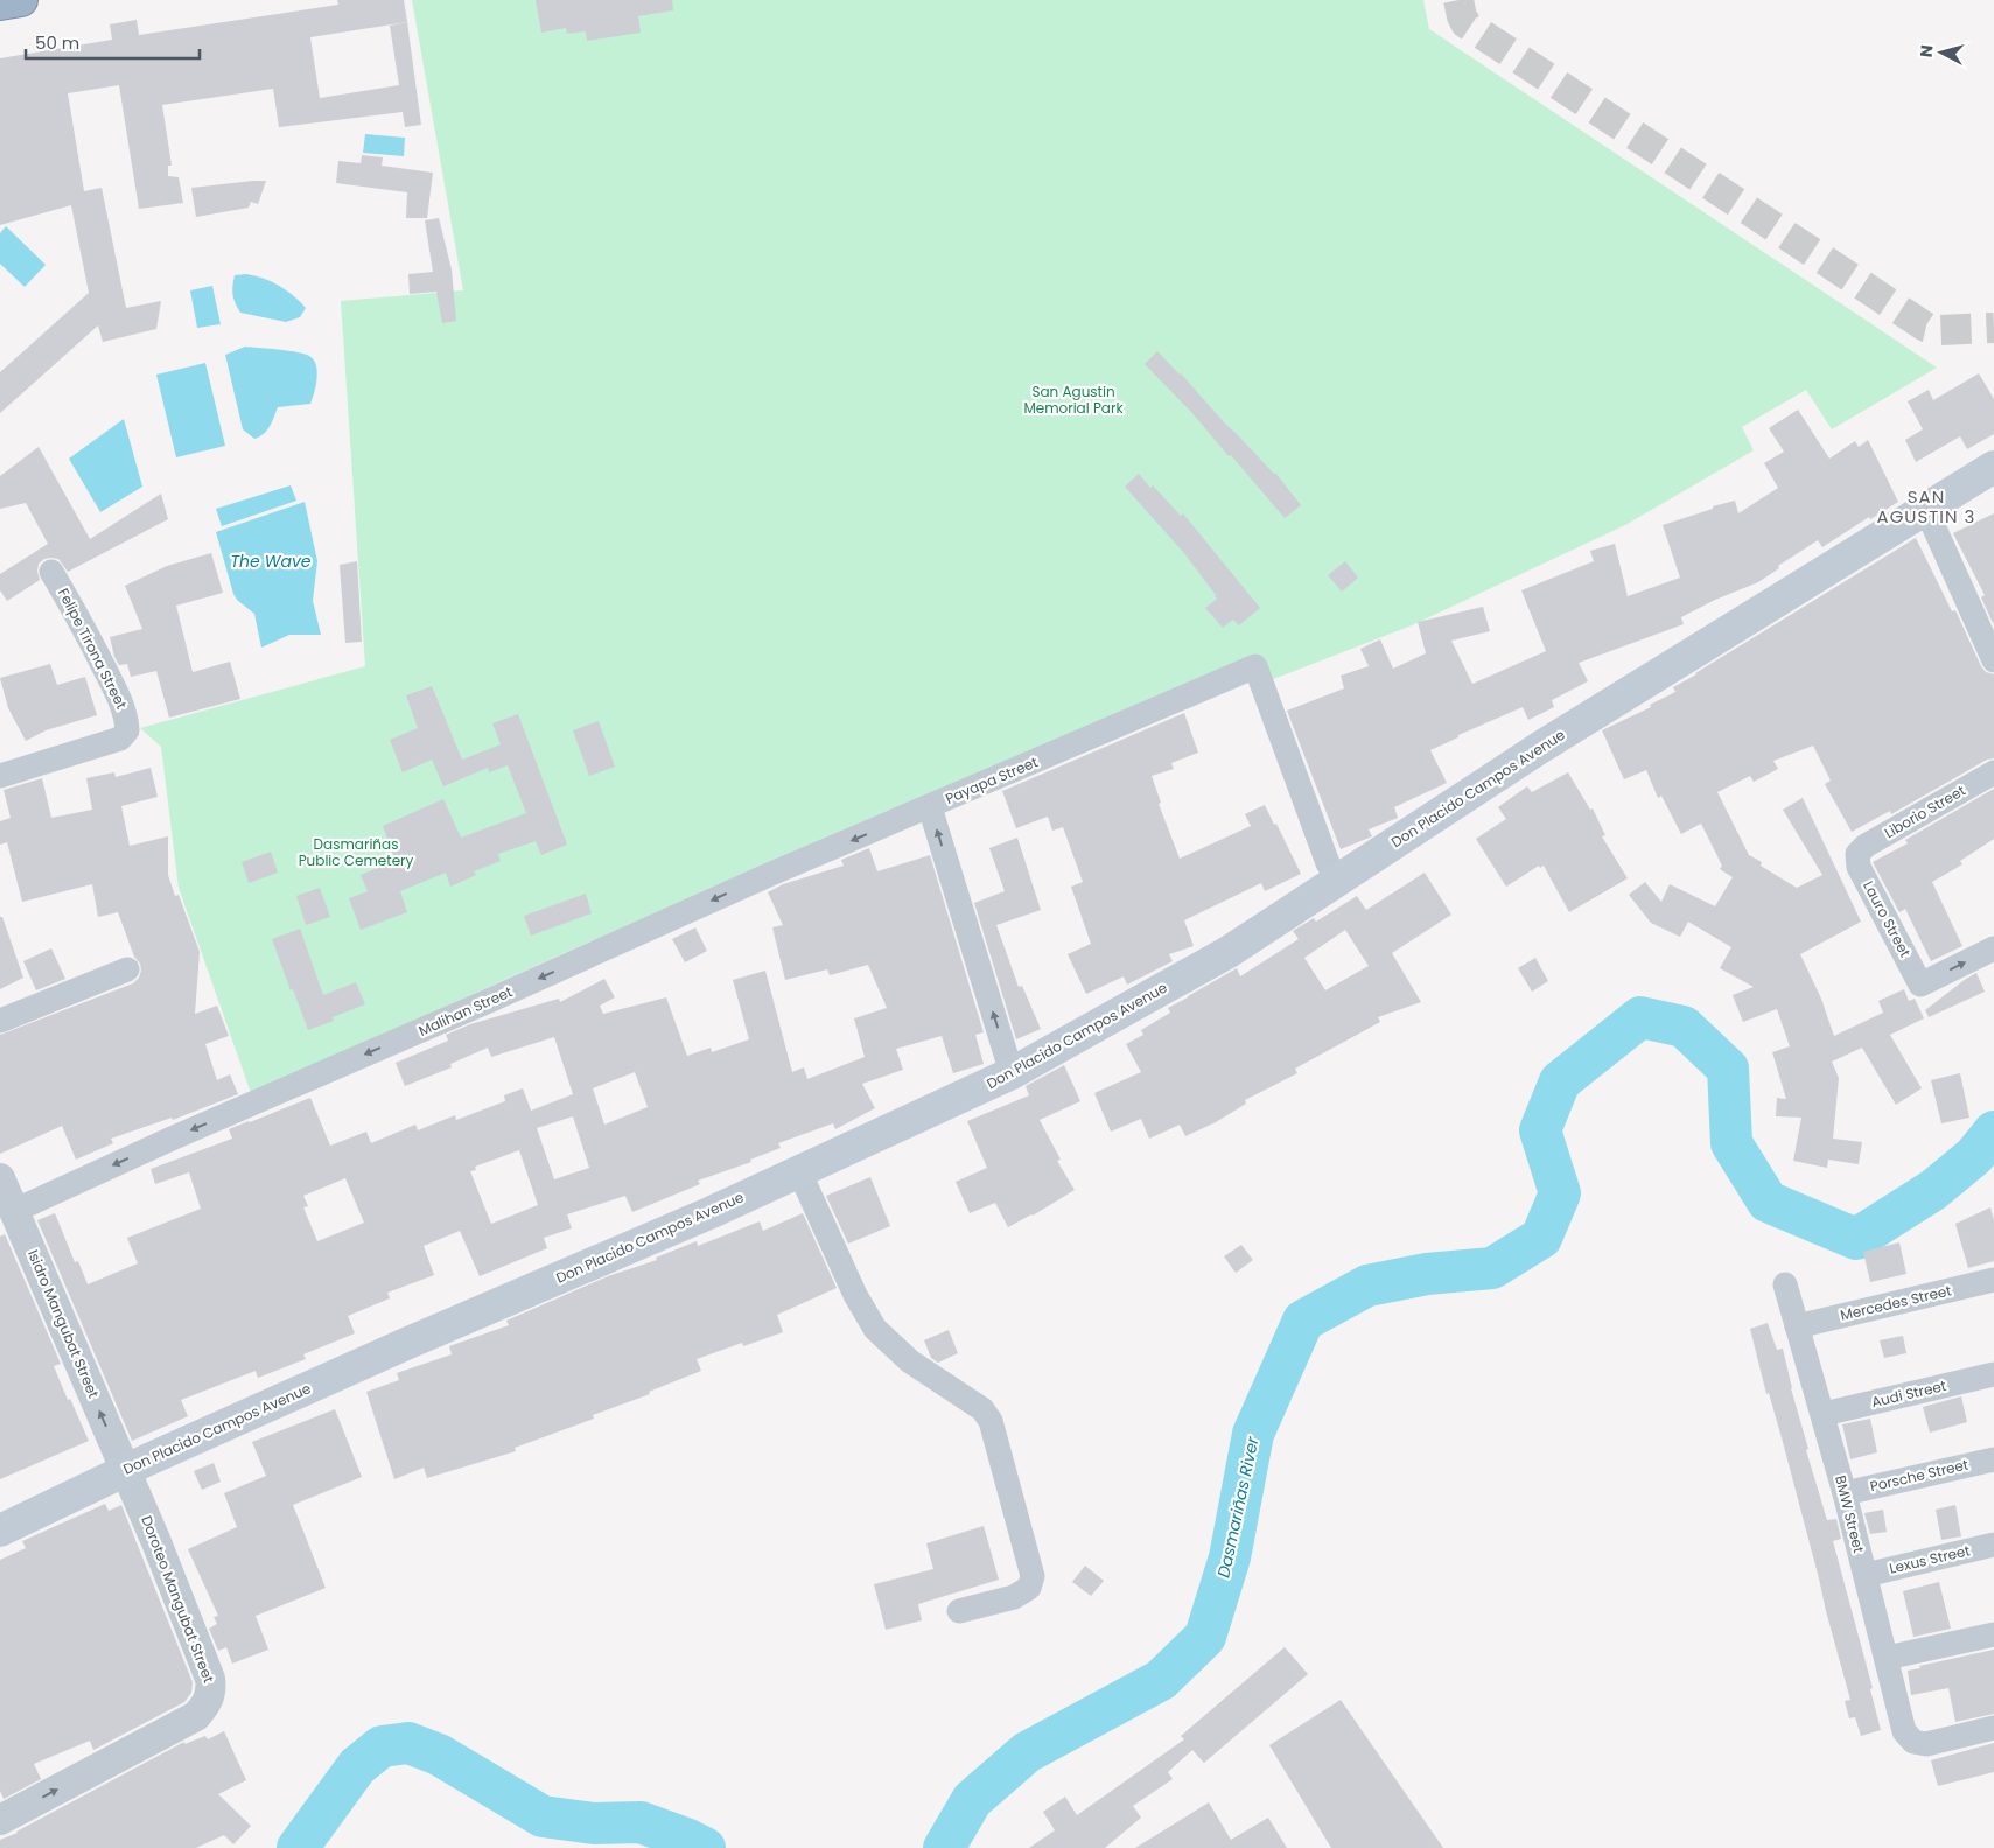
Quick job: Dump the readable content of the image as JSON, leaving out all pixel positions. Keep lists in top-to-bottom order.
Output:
{
  "streets": {
    "main road": ["Don Placido Campos Avenue"],
    "street": [
      "Felipe Tirona Street",
      "Payapa Street",
      "Liborio Street",
      "Lauro Street",
      "Malihan Street",
      "Mercedes Street",
      "Isidro Mangubat Street",
      "Audi Street",
      "Porsche Street",
      "BMW Street",
      "Lexus Street",
      "Doroteo Mangubat Street"
    ]
  },
  "crossings": [
    ["Payapa Street", "Don Placido Campos Avenue"],
    ["Payapa Street", "Malihan Street"],
    ["Don Placido Campos Avenue", "Isidro Mangubat Street"],
    ["Don Placido Campos Avenue", "Doroteo Mangubat Street"],
    ["Liborio Street", "Lauro Street"],
    ["Malihan Street", "Isidro Mangubat Street"],
    ["Mercedes Street", "BMW Street"],
    ["Isidro Mangubat Street", "Doroteo Mangubat Street"],
    ["Audi Street", "BMW Street"],
    ["Porsche Street", "BMW Street"],
    ["BMW Street", "Lexus Street"]
  ],
  "one_way": ["Malihan Street", "Isidro Mangubat Street"],
  "districts": ["SAN AGUSTIN 3"],
  "water": ["The Wave", "Dasmariñas River"],
  "parks": ["San Agustin Memorial Park", "Dasmariñas Public Cemetery"],
  "scale_bar": "50 m",
  "north": "left"
}
